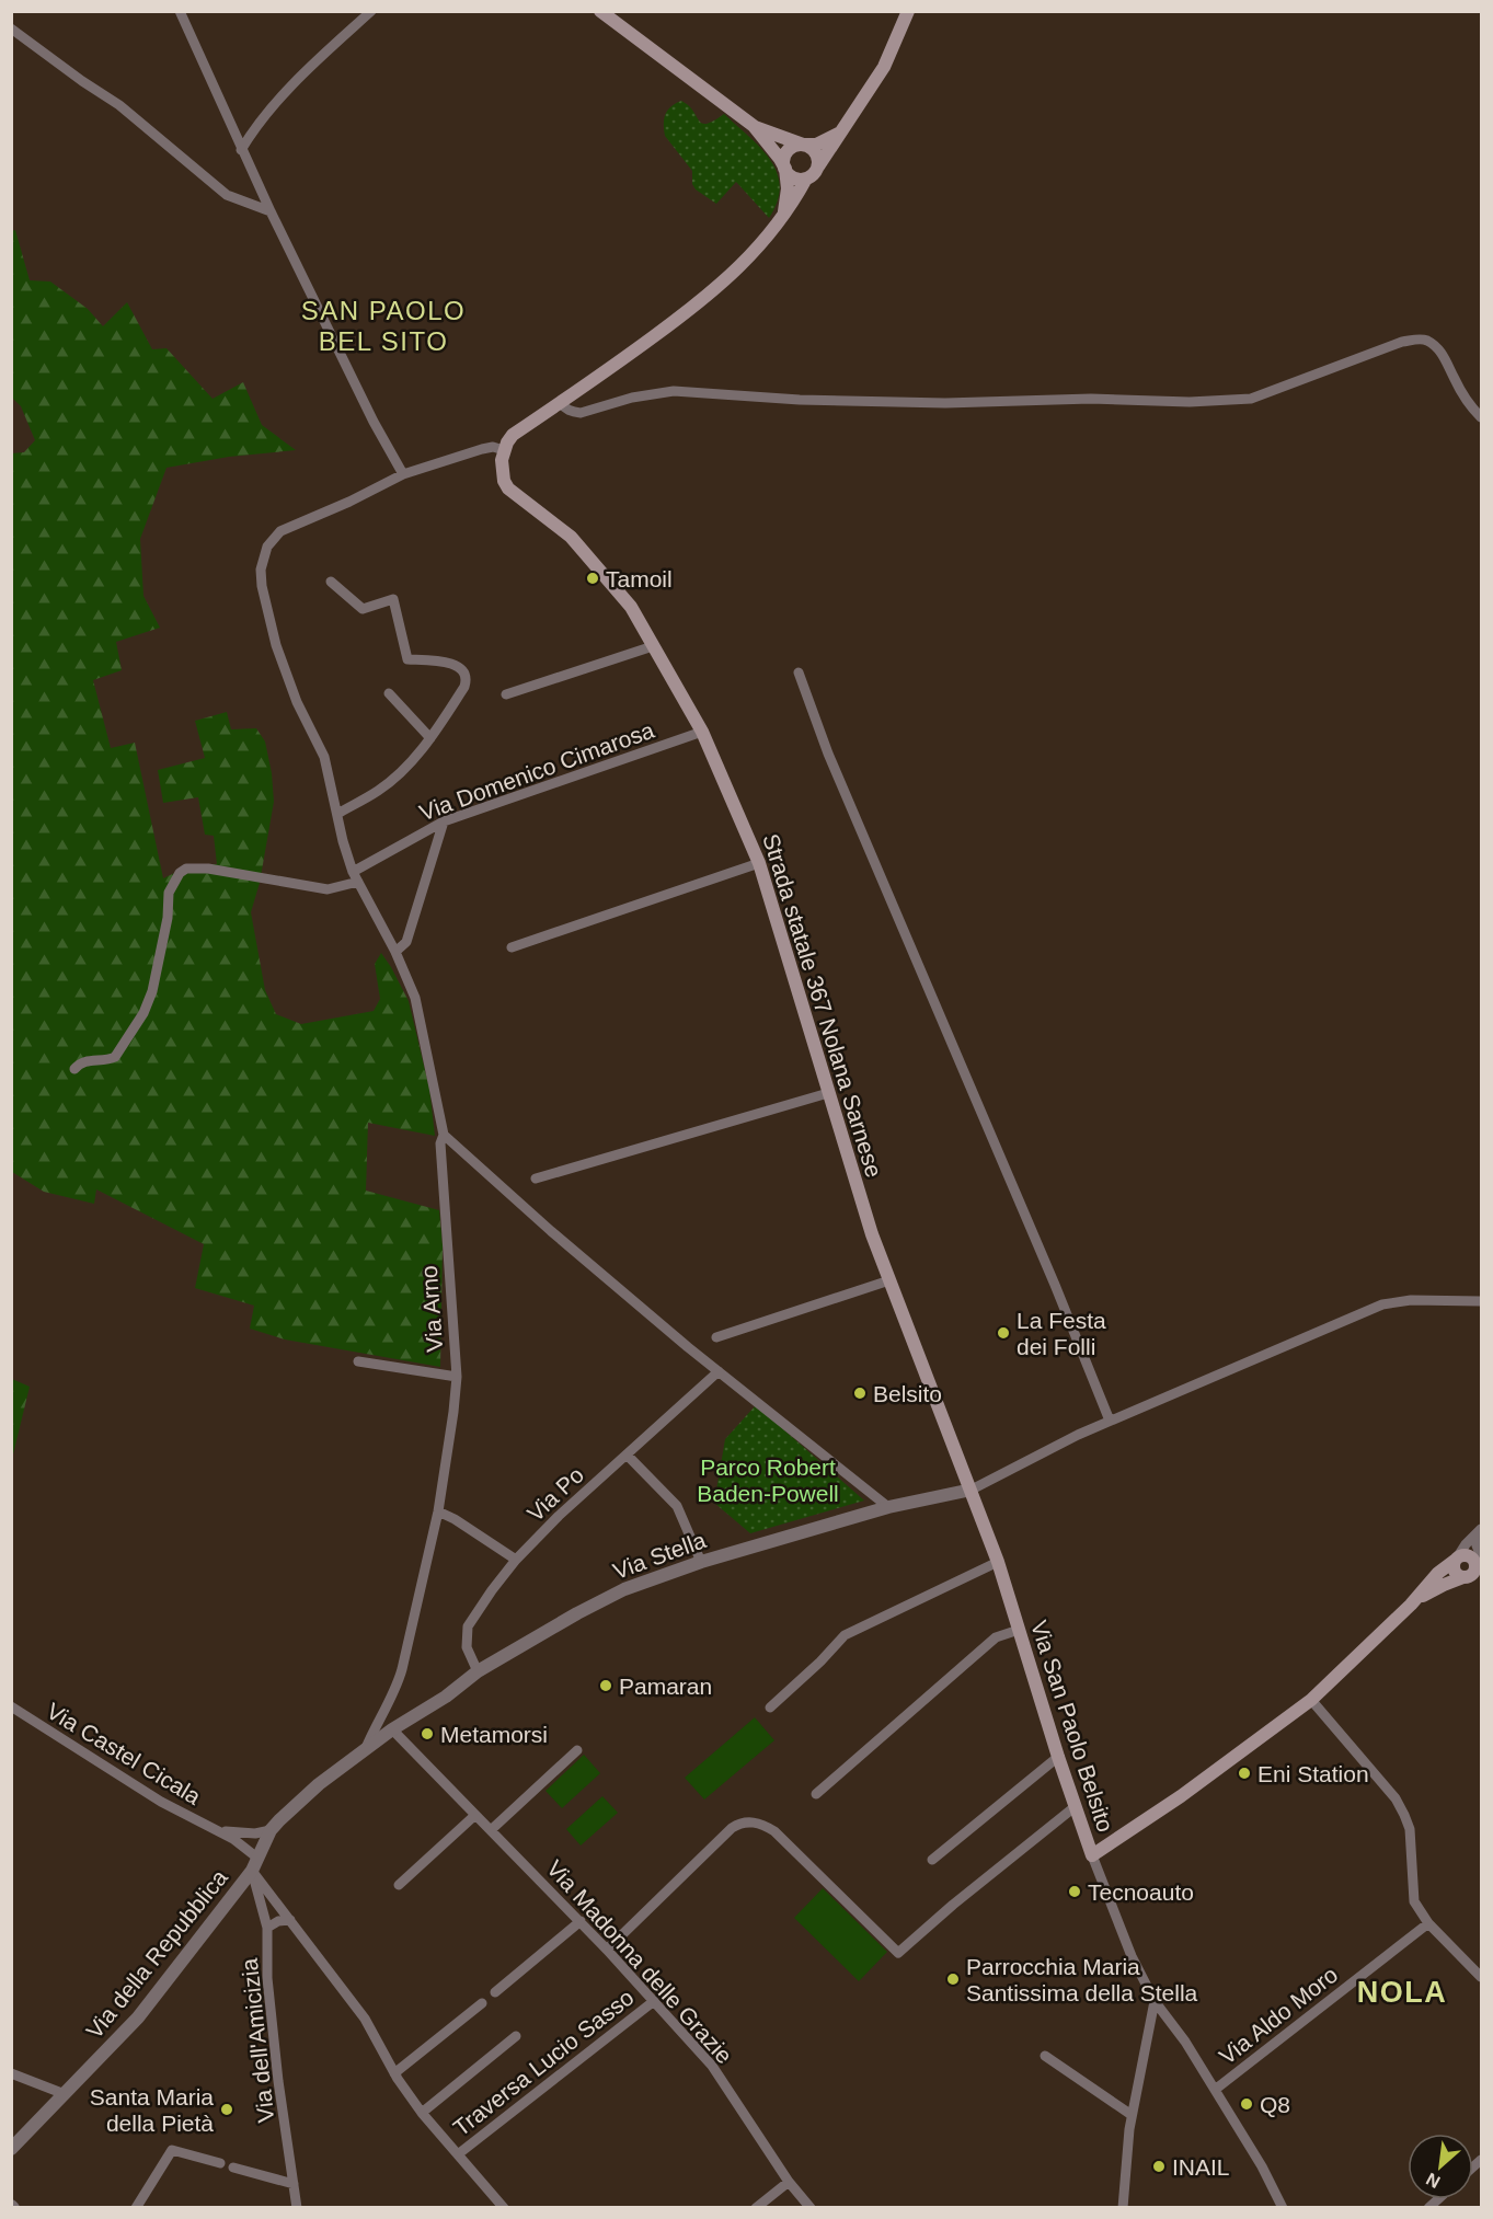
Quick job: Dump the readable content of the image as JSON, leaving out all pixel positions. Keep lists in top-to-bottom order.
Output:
{
  "streets": {
    "main road": ["Strada statale 367 Nolana Sarnese", "Via San Paolo Belsito"],
    "street": [
      "Via Domenico Cimarosa",
      "Via Arno",
      "Via Po",
      "Via Stella",
      "Via Castel Cicala",
      "Via della Repubblica",
      "Via Madonna delle Grazie",
      "Via Aldo Moro",
      "Via dell'Amicizia",
      "Traversa Lucio Sasso"
    ]
  },
  "crossings": [
    ["Via Domenico Cimarosa", "Strada statale 367 Nolana Sarnese"],
    ["Via Domenico Cimarosa", "Via Arno"],
    ["Strada statale 367 Nolana Sarnese", "Via Arno"],
    ["Strada statale 367 Nolana Sarnese", "Via San Paolo Belsito"],
    ["Via Arno", "Via Stella"],
    ["Via Po", "Via Stella"],
    ["Via Stella", "Via San Paolo Belsito"],
    ["Via Stella", "Via Madonna delle Grazie"],
    ["Via San Paolo Belsito", "Via Aldo Moro"],
    ["Via Castel Cicala", "Via della Repubblica"],
    ["Via Castel Cicala", "Via dell'Amicizia"],
    ["Via Castel Cicala", "Traversa Lucio Sasso"],
    ["Via della Repubblica", "Via dell'Amicizia"],
    ["Via Madonna delle Grazie", "Traversa Lucio Sasso"]
  ],
  "districts": ["SAN PAOLO BEL SITO", "NOLA"],
  "parks": ["Parco Robert Baden-Powell"],
  "places": [
    "Tamoil",
    "La Festa dei Folli",
    "Belsito",
    "Pamaran",
    "Metamorsi",
    "Eni Station",
    "Tecnoauto",
    "Parrocchia Maria Santissima della Stella",
    "Q8",
    "Santa Maria della Pietà",
    "INAIL"
  ],
  "north": "bottom left"
}
